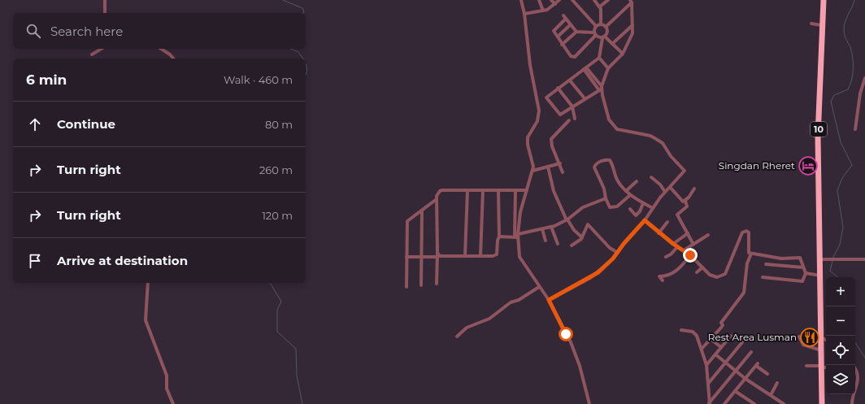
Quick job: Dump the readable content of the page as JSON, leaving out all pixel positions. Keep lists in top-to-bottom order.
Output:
{
  "streets": {
    "highway": ["10"]
  },
  "places": {
    "hotel": ["Singdan Rheret"],
    "restaurant": ["Rest Area Lusman"]
  },
  "page": {
    "search": "Search here",
    "heading": ["6 min", "Walk · 460 m"],
    "list": [
      ["Continue", "80 m"],
      ["Turn right", "260 m"],
      ["Turn right", "120 m"],
      "Arrive at destination"
    ],
    "map_buttons": ["+", "−"]
  }
}
